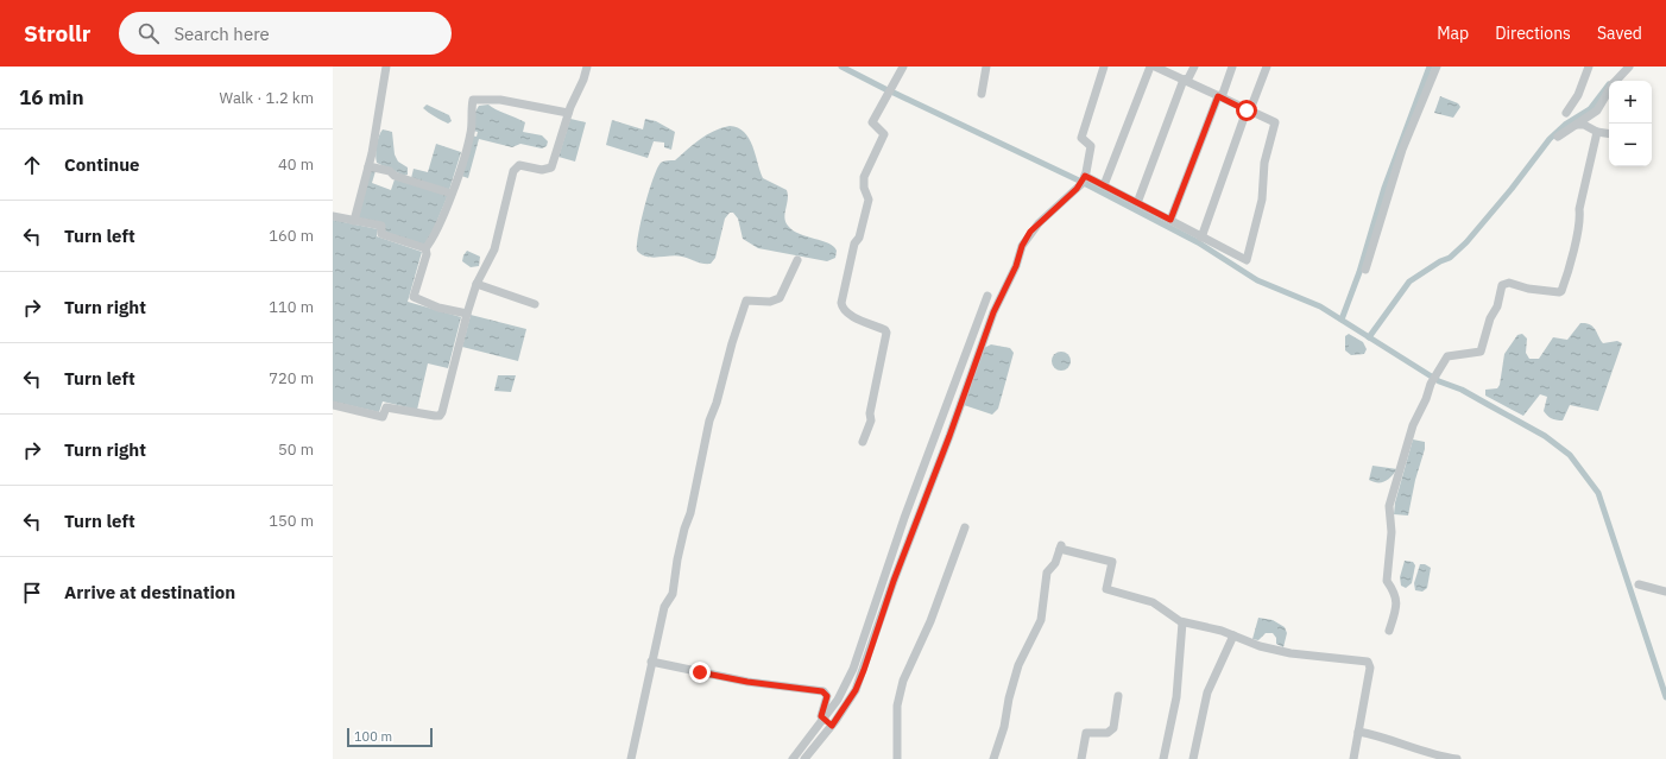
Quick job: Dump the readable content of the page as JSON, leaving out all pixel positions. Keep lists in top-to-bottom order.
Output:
{
  "scale_bar": "100 m",
  "page": {
    "header": "Strollr",
    "search": "Search here",
    "nav": ["Map", "Directions", "Saved"],
    "heading": ["16 min", "Walk · 1.2 km"],
    "map_buttons": ["+", "−"],
    "list": [
      ["Continue", "40 m"],
      ["Turn left", "160 m"],
      ["Turn right", "110 m"],
      ["Turn left", "720 m"],
      ["Turn right", "50 m"],
      ["Turn left", "150 m"],
      "Arrive at destination"
    ],
    "scale": "100 m"
  }
}
